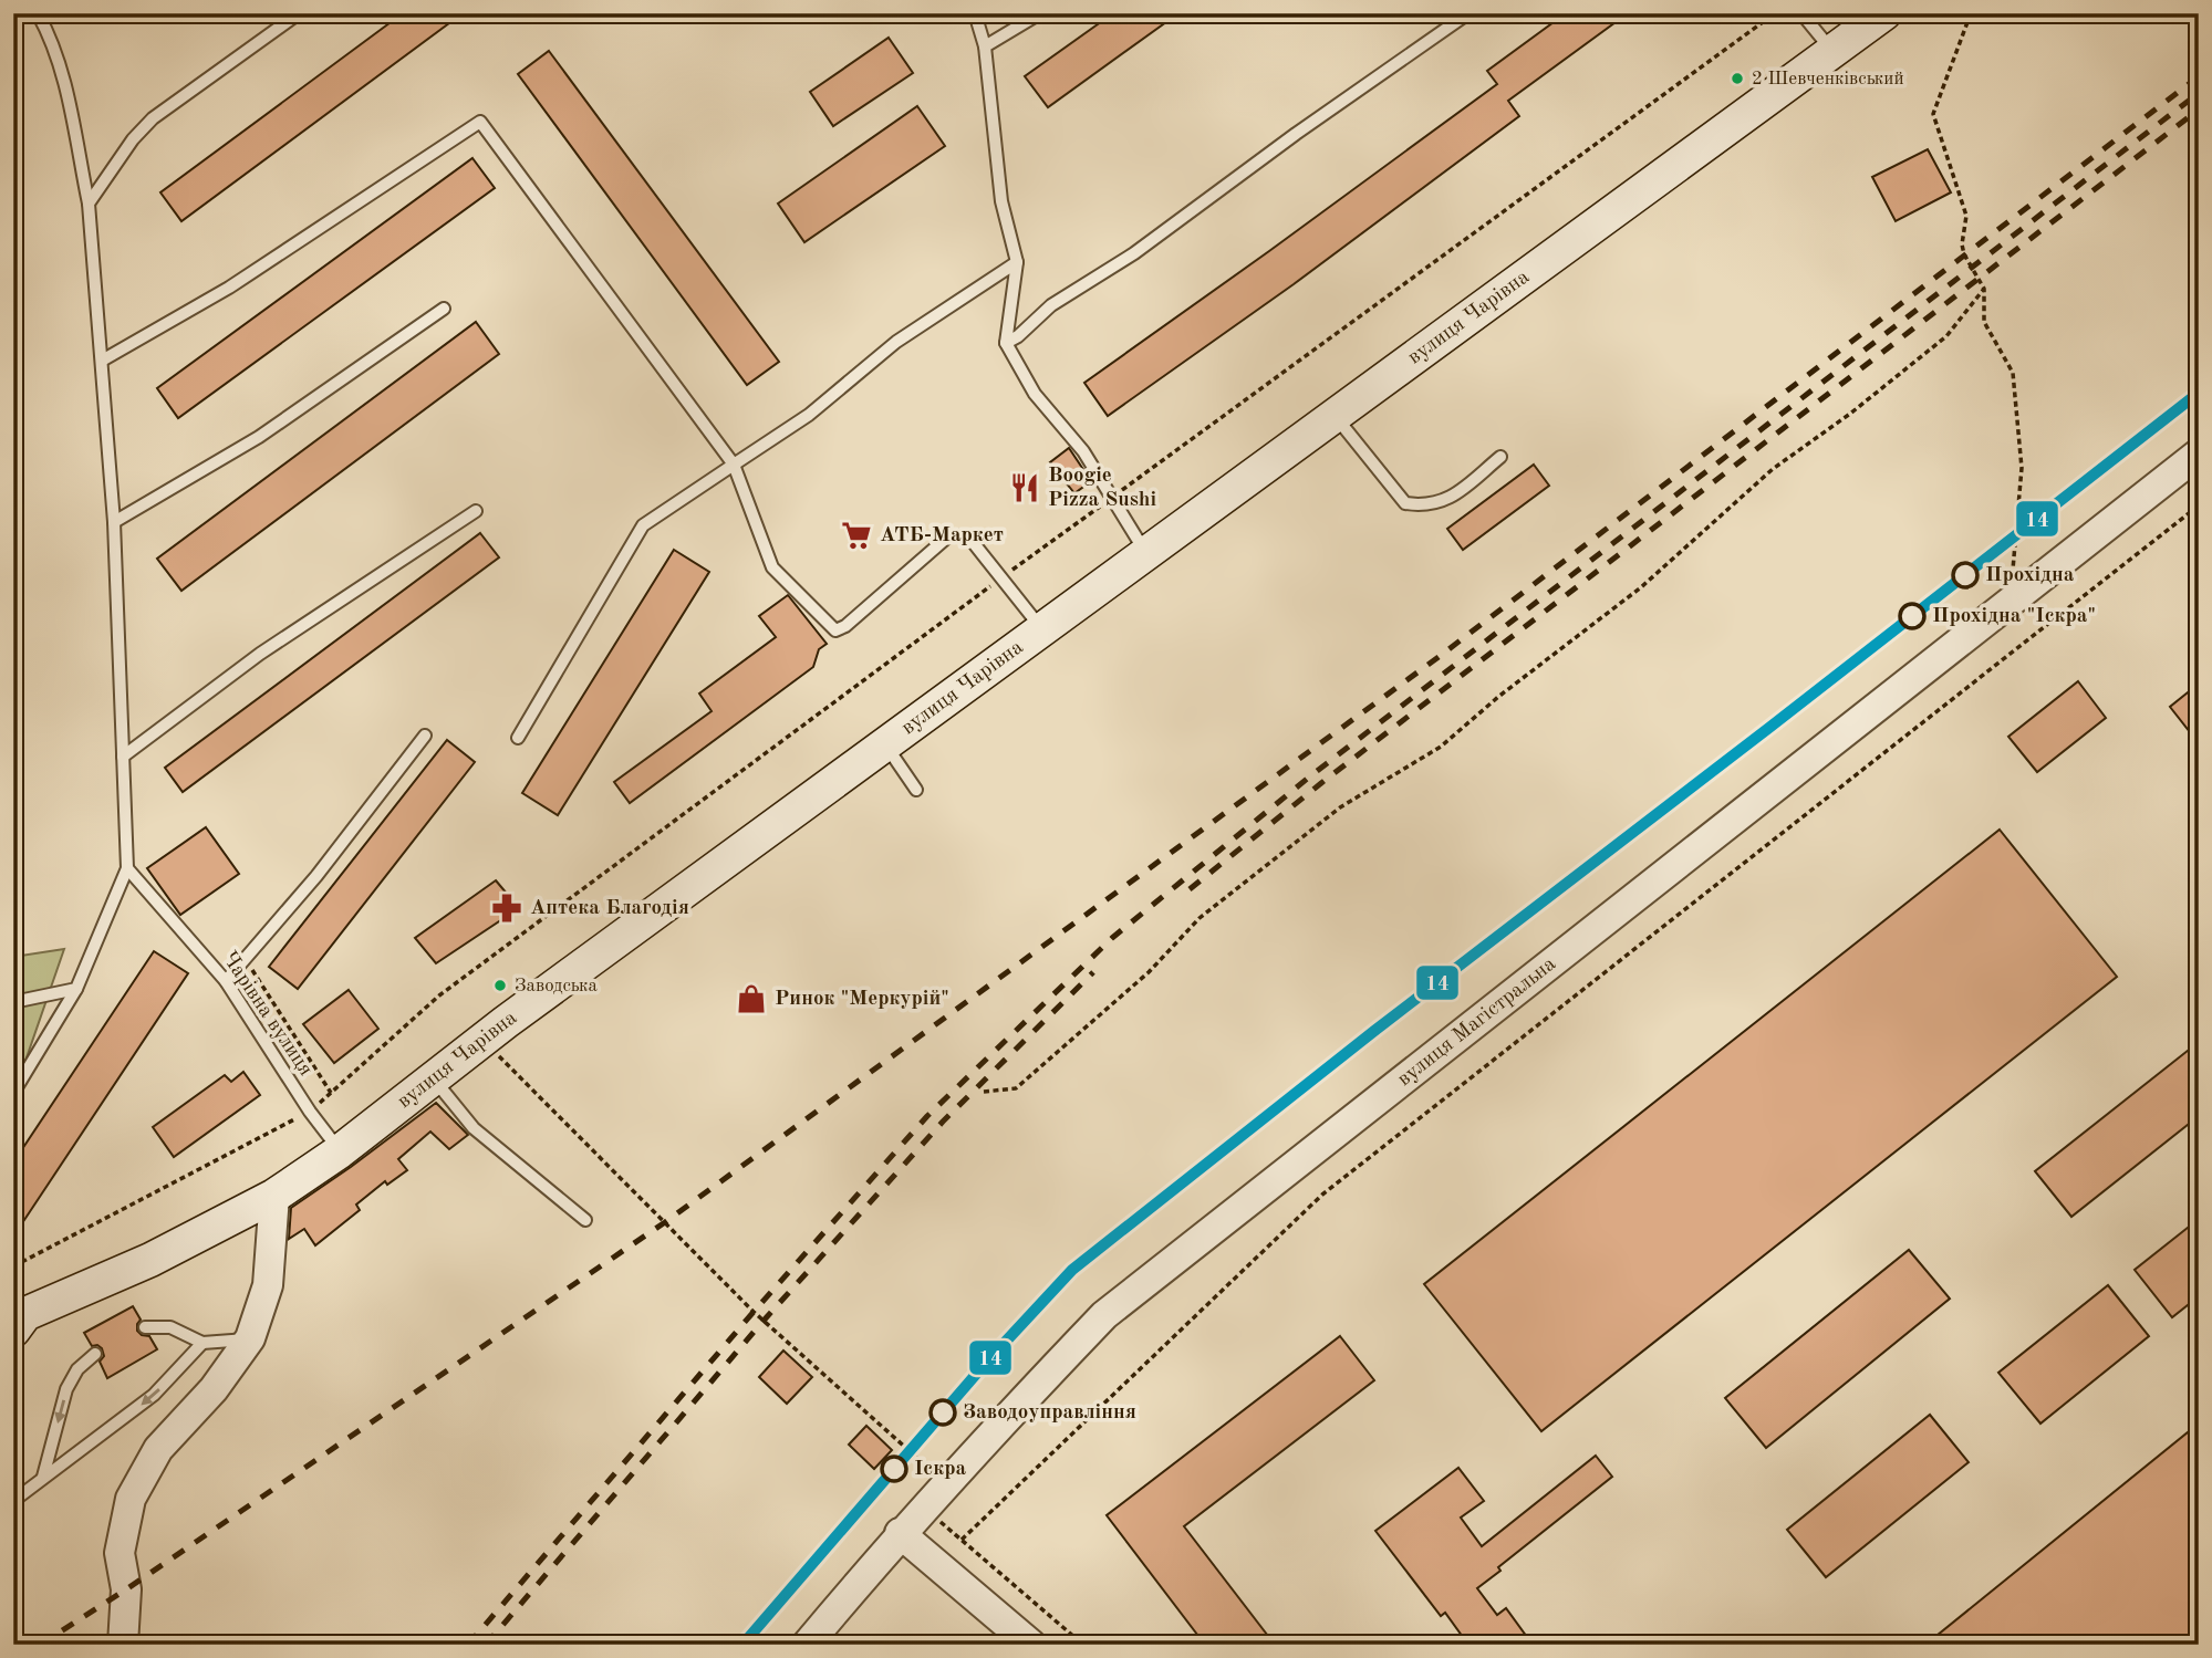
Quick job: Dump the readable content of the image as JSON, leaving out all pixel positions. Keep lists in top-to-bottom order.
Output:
{
  "streets": {
    "main road": ["вулиця Чарівна"],
    "street": ["вулиця Магістральна"],
    "lane": ["Чарівна вулиця"]
  },
  "crossings": [
    ["вулиця Чарівна", "Чарівна вулиця"]
  ],
  "places": {
    "other": [
      "2 Шевченківський",
      "Прохідна",
      "Прохідна \"Іскра\"",
      "Заводська",
      "Заводоуправління",
      "Іскра"
    ],
    "restaurant": ["Boogie Pizza Sushi"],
    "supermarket": ["АТБ-Маркет"],
    "pharmacy": ["Аптека Благодія"],
    "shop": ["Ринок \"Меркурій\""]
  },
  "lines": ["transit line 14"]
}
